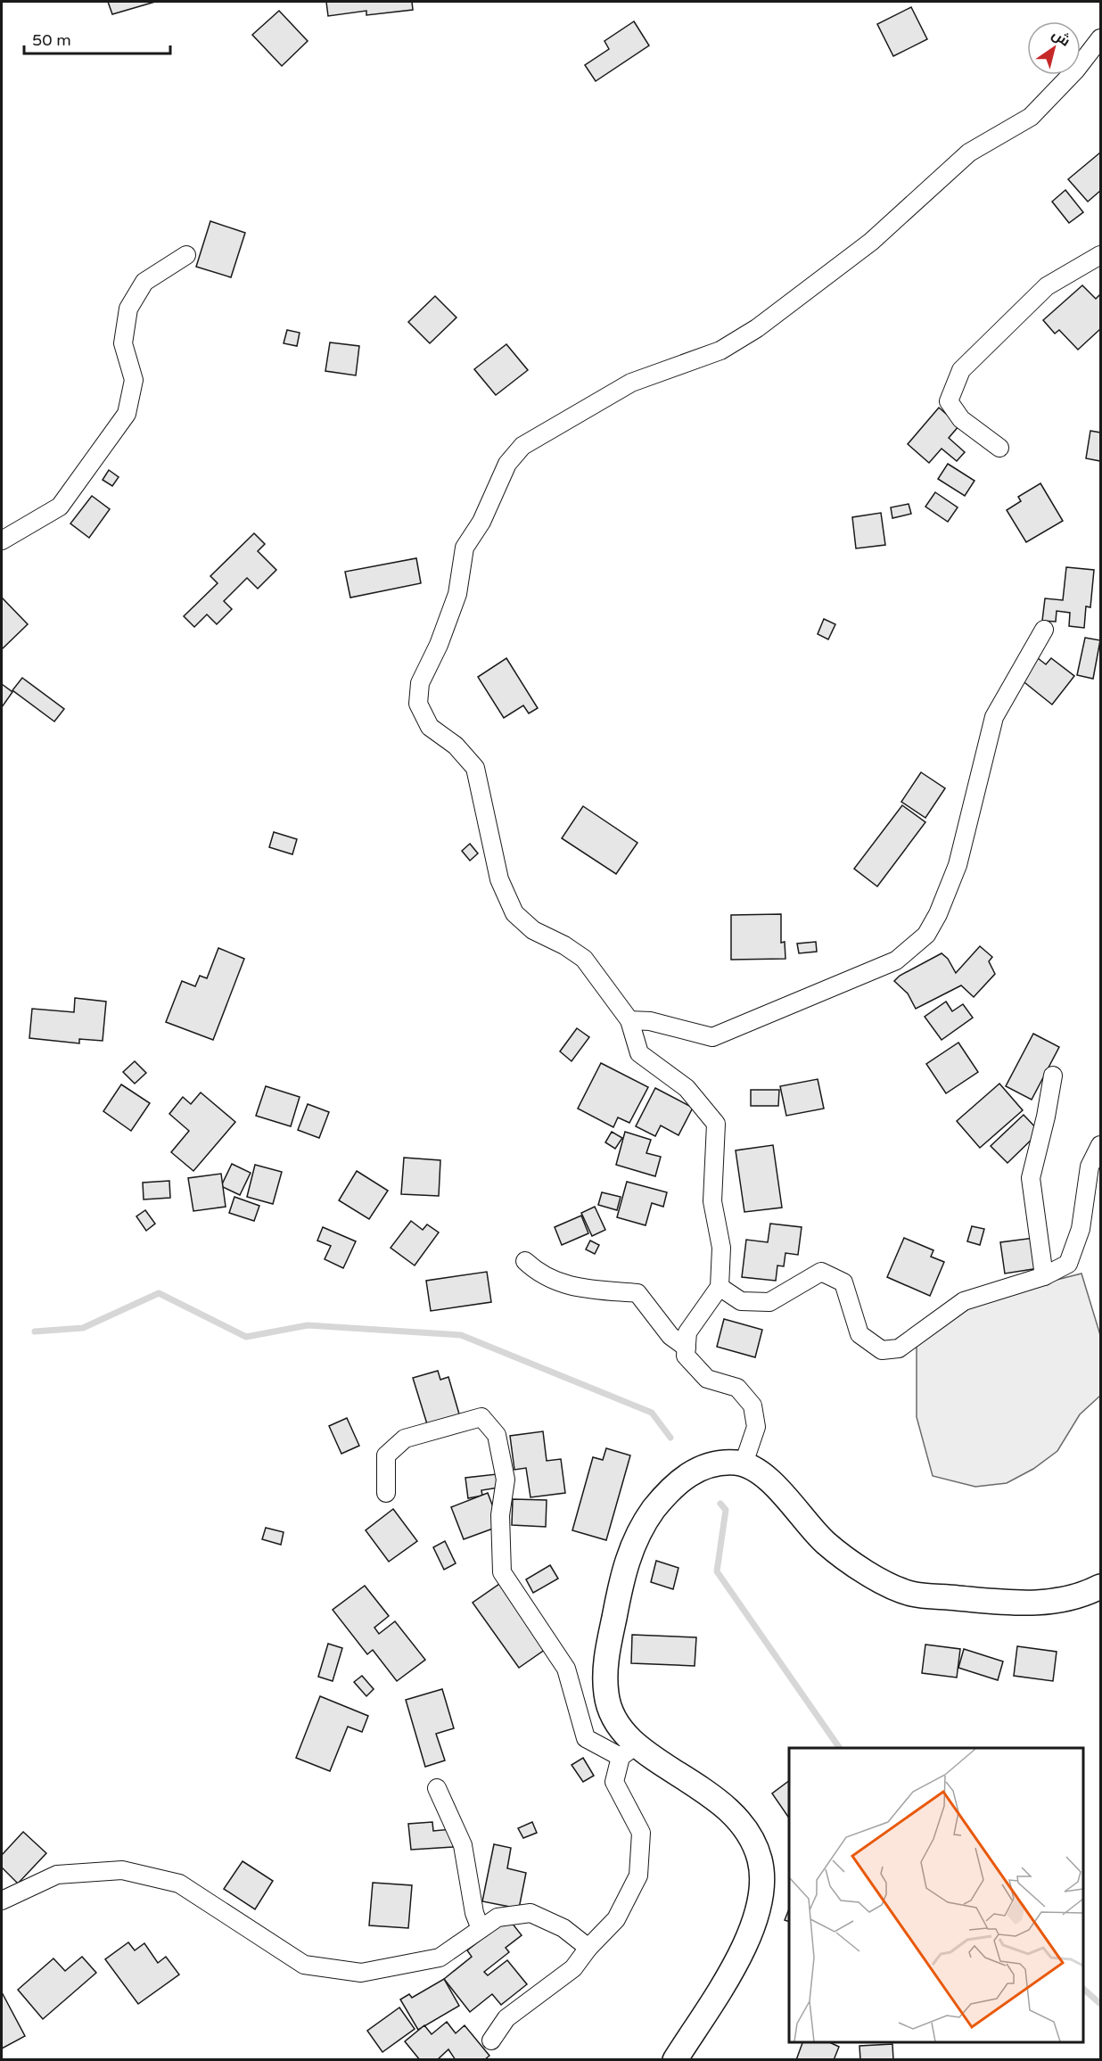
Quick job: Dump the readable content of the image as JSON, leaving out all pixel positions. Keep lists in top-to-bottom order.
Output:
{
  "scale_bar": "50 m",
  "north": "top right"
}
